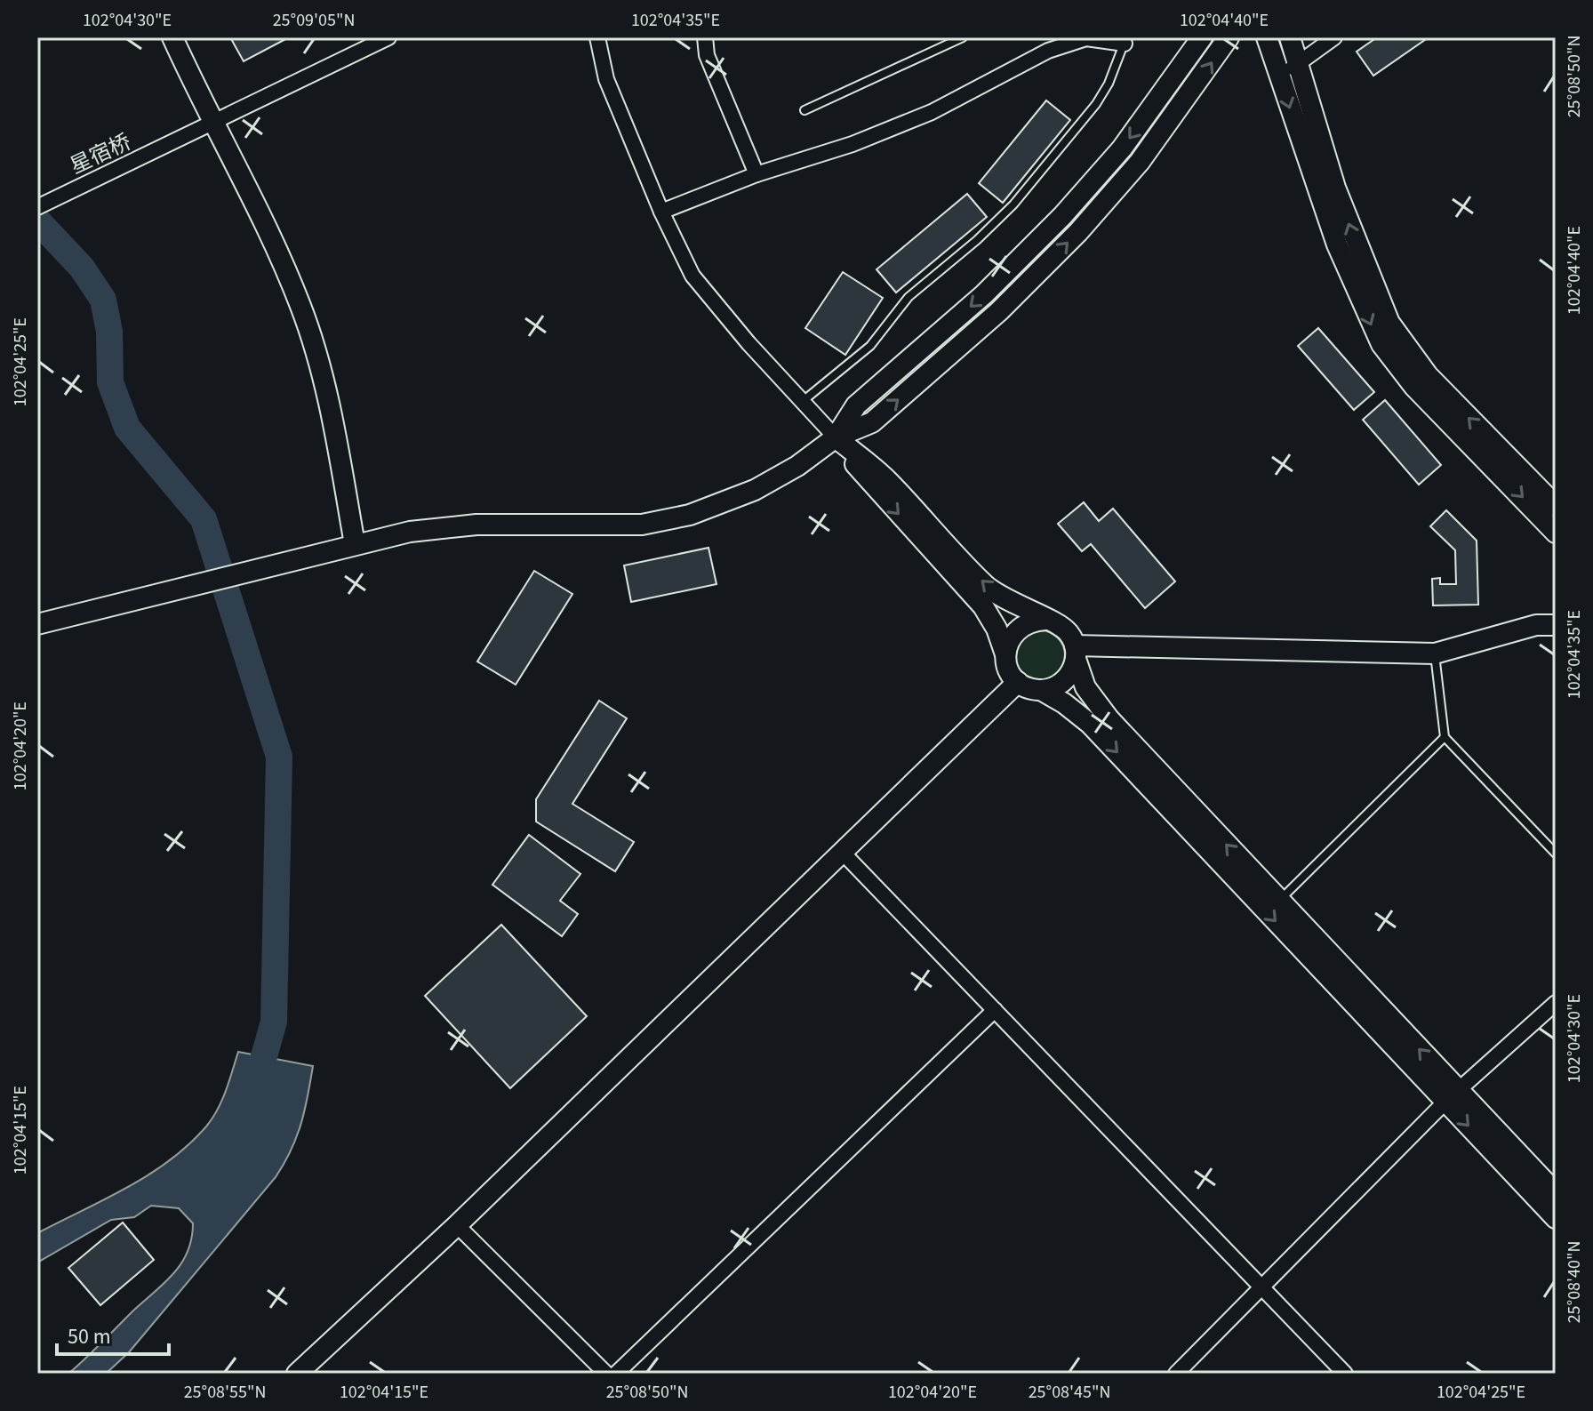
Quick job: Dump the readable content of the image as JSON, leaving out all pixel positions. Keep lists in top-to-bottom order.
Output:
{
  "streets": {
    "street": ["星宿桥"]
  },
  "scale_bar": "50 m",
  "coordinates": [
    "102°04'30\"E",
    "25°09'05\"N",
    "102°04'35\"E",
    "102°04'40\"E",
    "25°08'50\"N",
    "102°04'25\"E",
    "102°04'20\"E",
    "102°04'15\"E",
    "25°08'40\"N",
    "25°08'55\"N",
    "25°08'45\"N"
  ]
}
